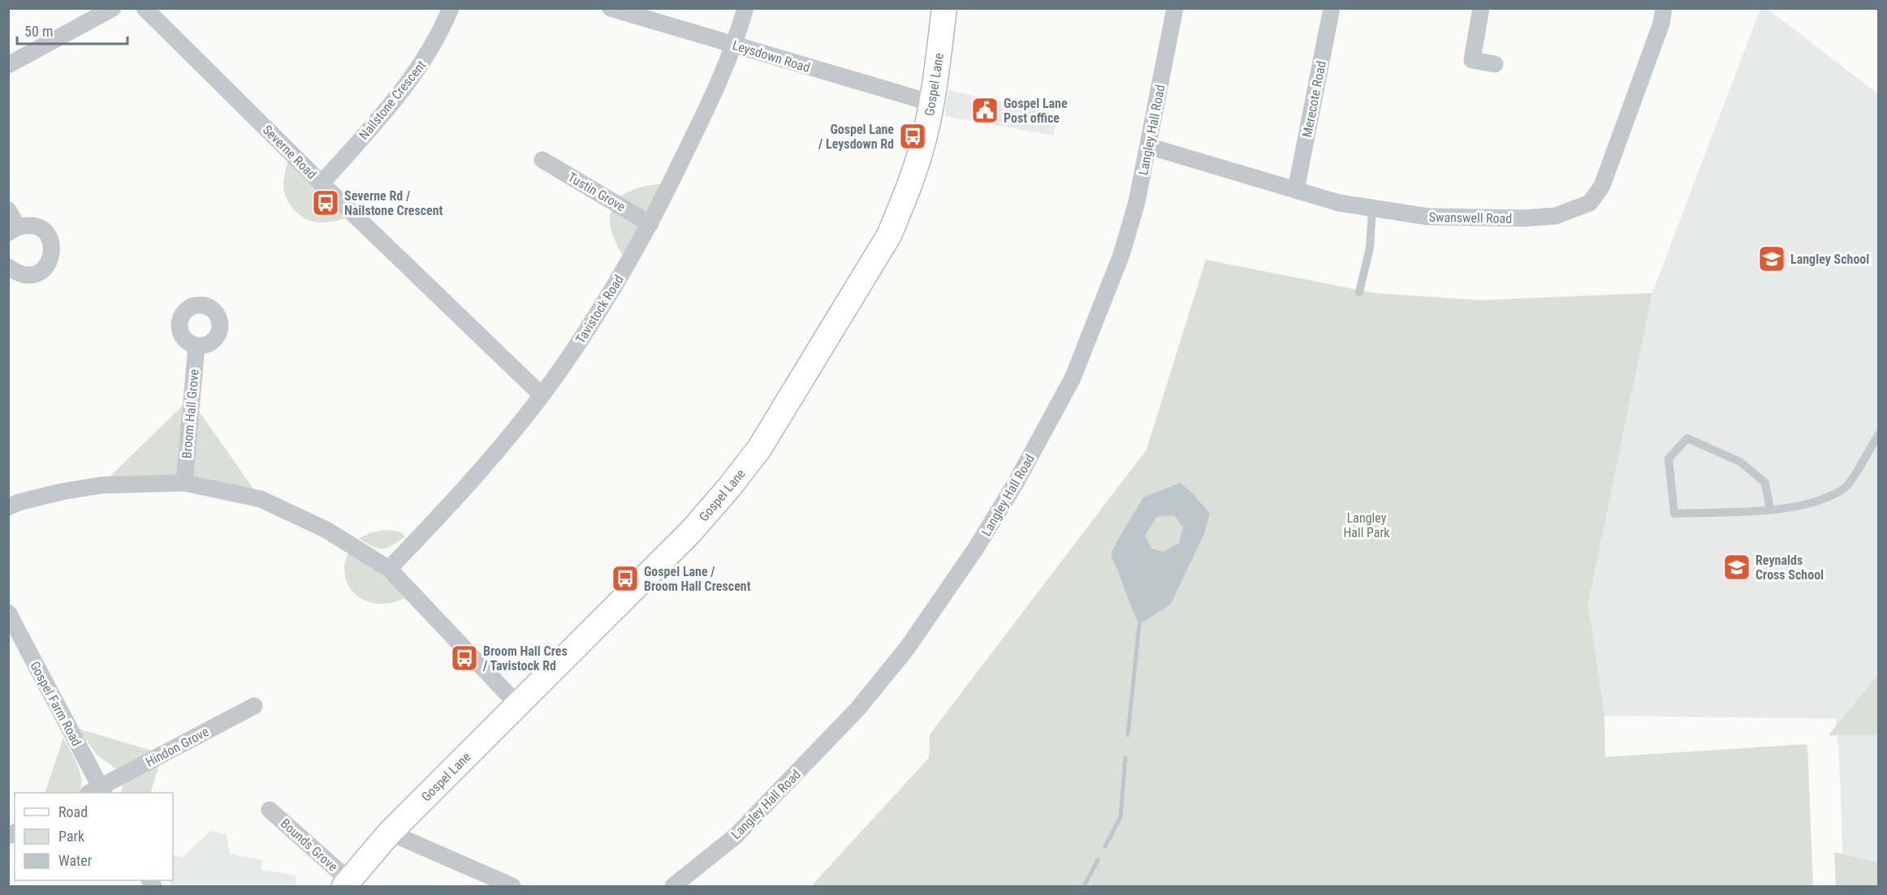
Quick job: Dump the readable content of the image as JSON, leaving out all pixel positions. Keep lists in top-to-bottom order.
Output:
{
  "streets": {
    "street": [
      "Leysdown Road",
      "Gospel Lane",
      "Merecote Road",
      "Nailstone Crescent",
      "Langley Hall Road",
      "Severne Road",
      "Tustin Grove",
      "Swanswell Road",
      "Tavistock Road",
      "Broom Hall Grove",
      "Gospel Farm Road",
      "Hindon Grove",
      "Bounds Grove"
    ]
  },
  "crossings": [
    ["Leysdown Road", "Gospel Lane"],
    ["Leysdown Road", "Tavistock Road"],
    ["Gospel Lane", "Bounds Grove"],
    ["Merecote Road", "Swanswell Road"],
    ["Nailstone Crescent", "Severne Road"],
    ["Langley Hall Road", "Swanswell Road"],
    ["Severne Road", "Tavistock Road"],
    ["Tustin Grove", "Tavistock Road"],
    ["Gospel Farm Road", "Hindon Grove"]
  ],
  "parks": ["Langley Hall Park"],
  "places": {
    "public building": ["Gospel Lane Post office"],
    "bus stop": [
      "Gospel Lane / Leysdown Rd",
      "Severne Rd / Nailstone Crescent",
      "Gospel Lane / Broom Hall Crescent",
      "Broom Hall Cres / Tavistock Rd"
    ],
    "school or university": ["Langley School", "Reynalds Cross School"]
  },
  "legend": ["Road", "Park", "Water"],
  "scale_bar": "50 m"
}
